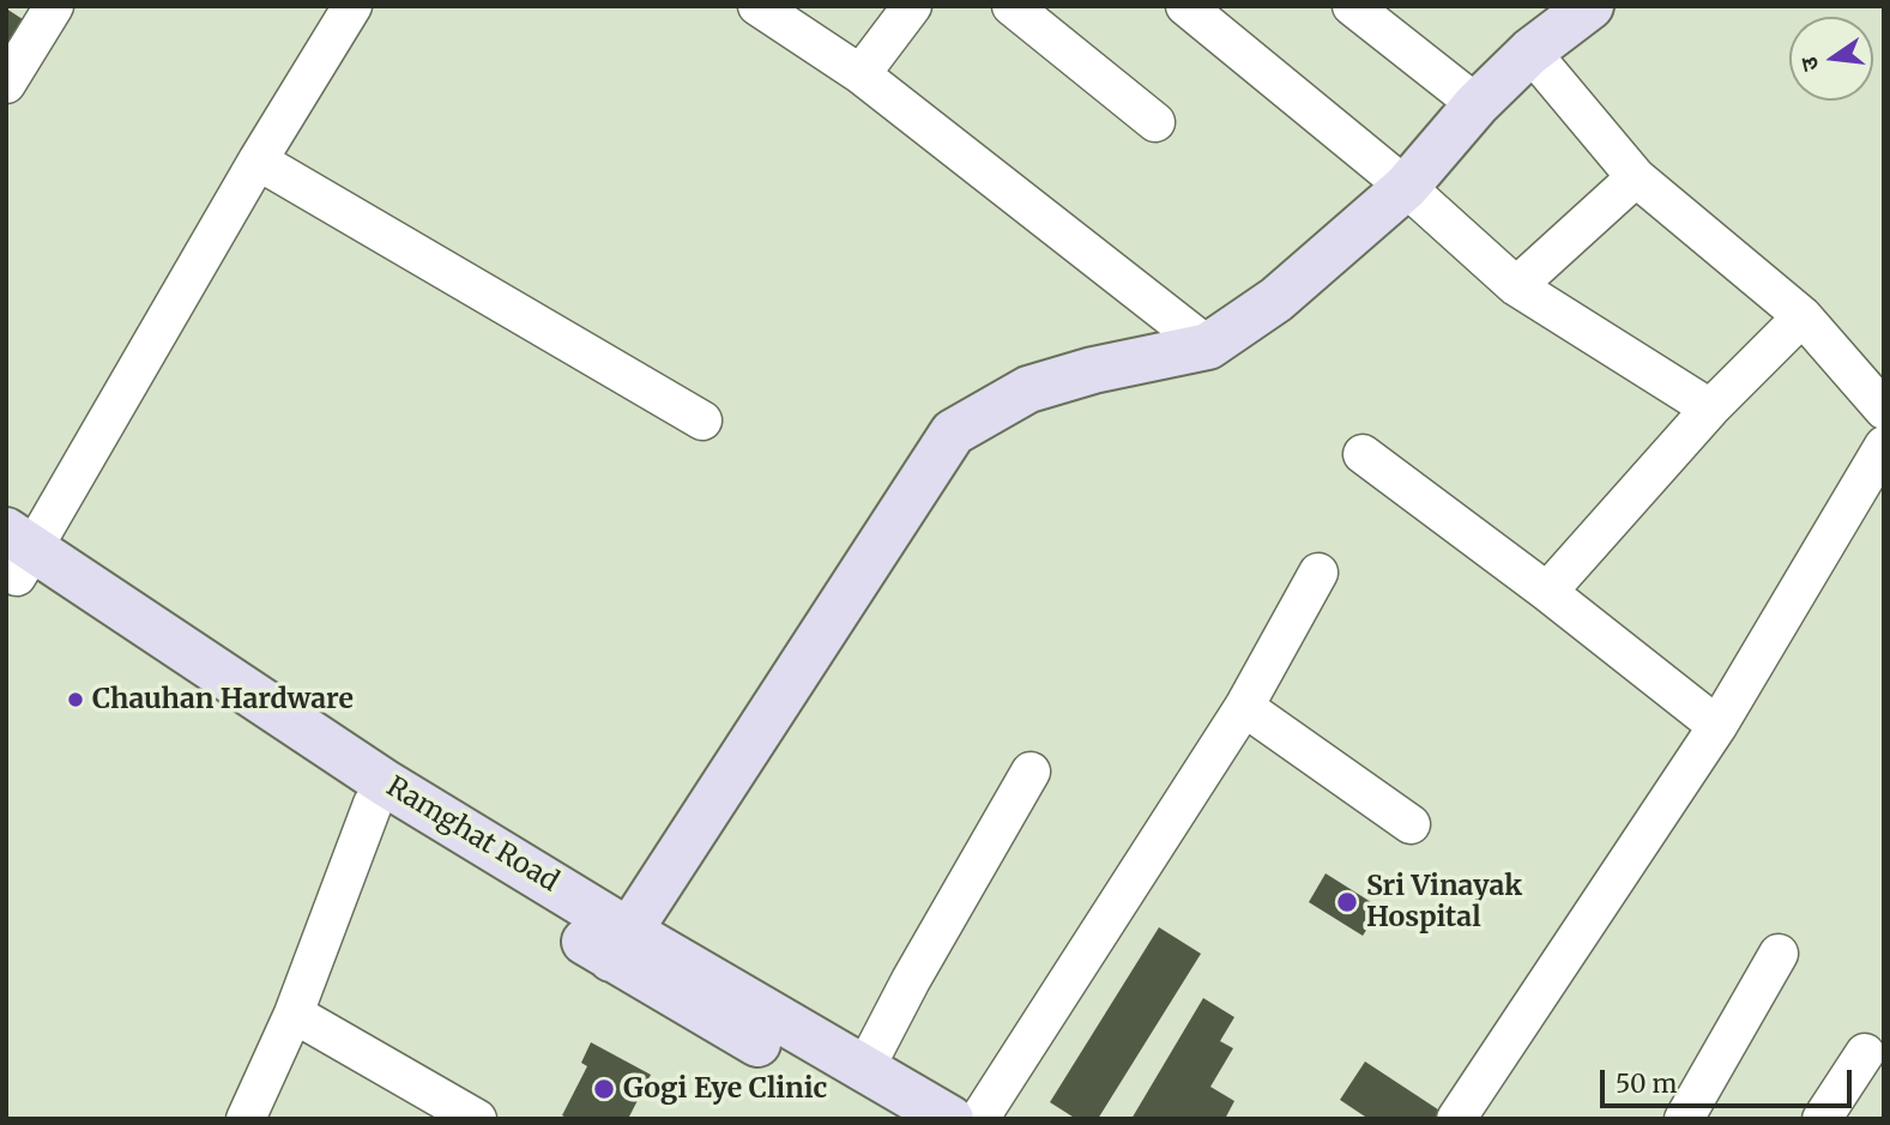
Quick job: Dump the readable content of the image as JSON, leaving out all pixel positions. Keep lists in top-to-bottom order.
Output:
{
  "streets": {
    "main road": ["Ramghat Road"]
  },
  "places": ["Chauhan Hardware", "Sri Vinayak Hospital", "Gogi Eye Clinic"],
  "scale_bar": "50 m",
  "north": "left"
}
